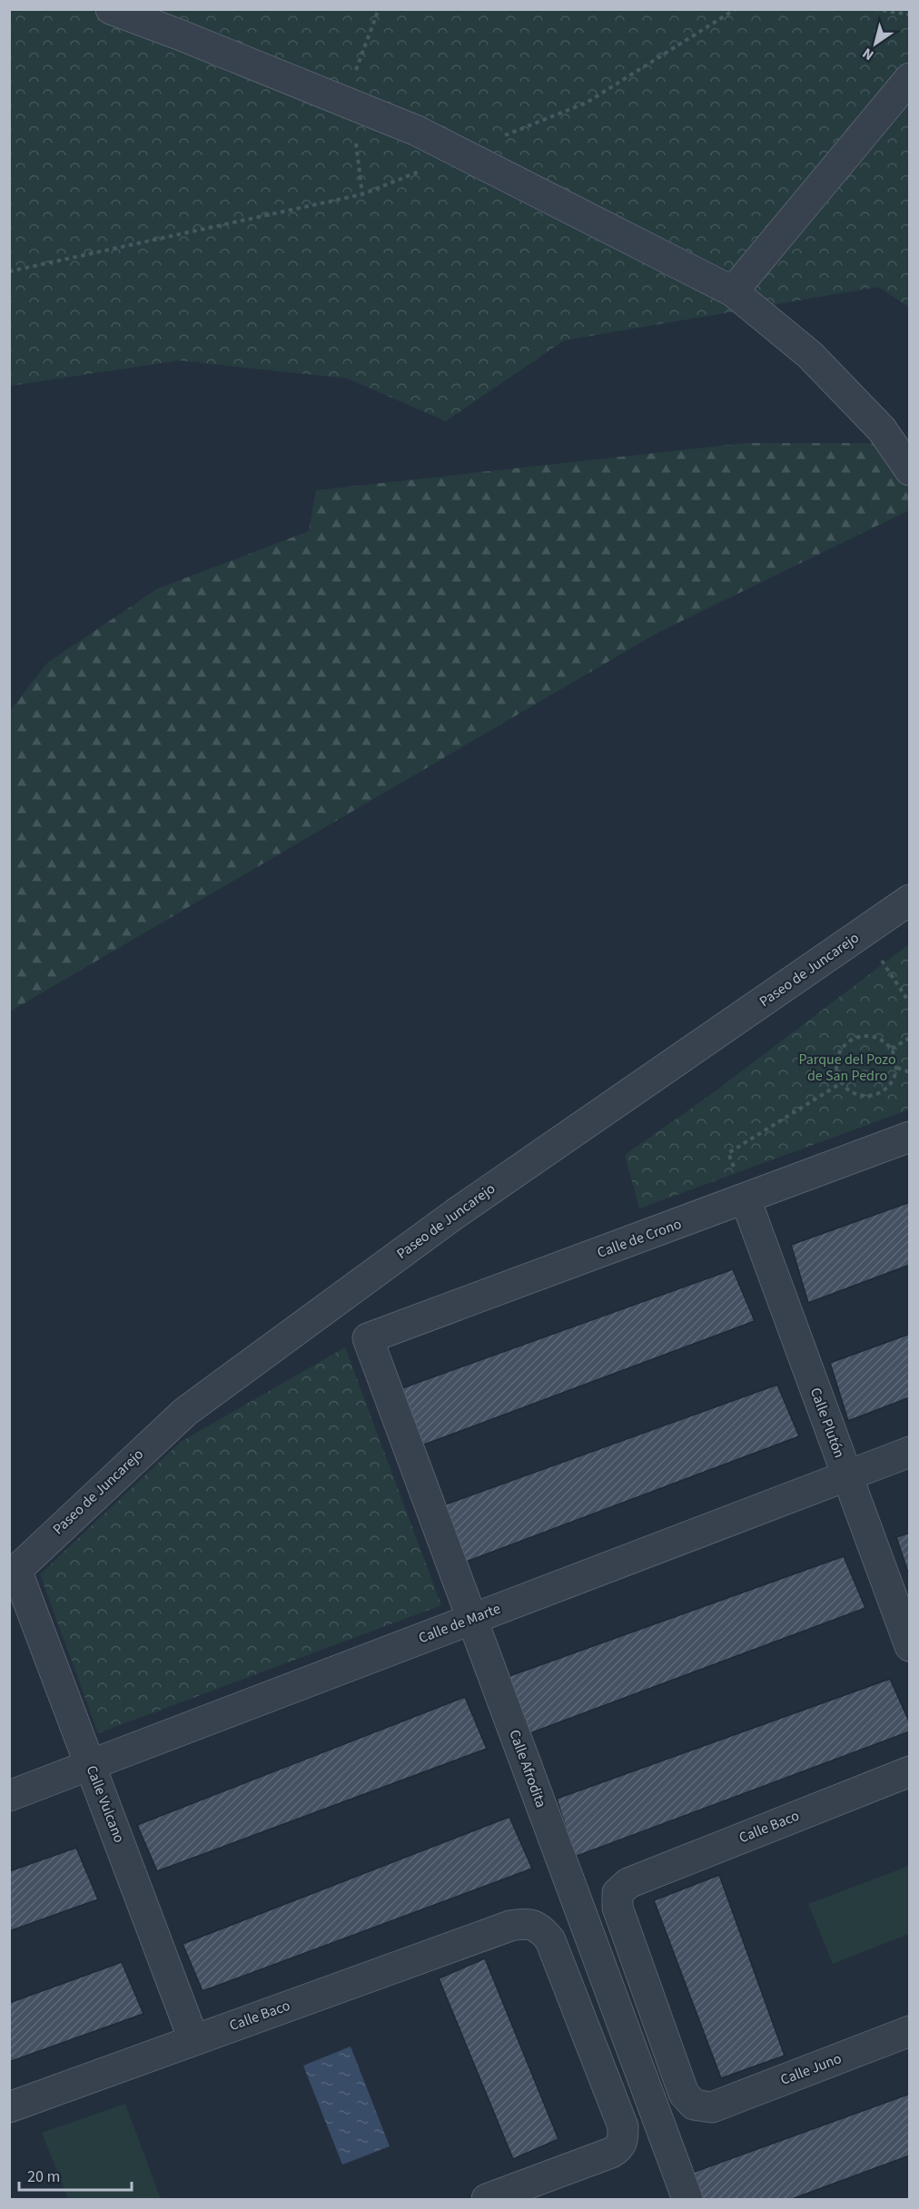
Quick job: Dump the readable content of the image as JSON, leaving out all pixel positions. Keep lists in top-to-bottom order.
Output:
{
  "streets": {
    "street": [
      "Paseo de Juncarejo",
      "Calle de Crono",
      "Calle Plutón",
      "Calle de Marte",
      "Calle Afrodita",
      "Calle Vulcano",
      "Calle Baco",
      "Calle Juno"
    ]
  },
  "crossings": [
    ["Paseo de Juncarejo", "Calle Vulcano"],
    ["Calle de Crono", "Calle Plutón"],
    ["Calle de Crono", "Calle Afrodita"],
    ["Calle Plutón", "Calle de Marte"],
    ["Calle de Marte", "Calle Afrodita"],
    ["Calle de Marte", "Calle Vulcano"],
    ["Calle Vulcano", "Calle Baco"],
    ["Calle Baco", "Calle Juno"]
  ],
  "parks": ["Parque del Pozo de San Pedro"],
  "scale_bar": "20 m",
  "north": "bottom left"
}
